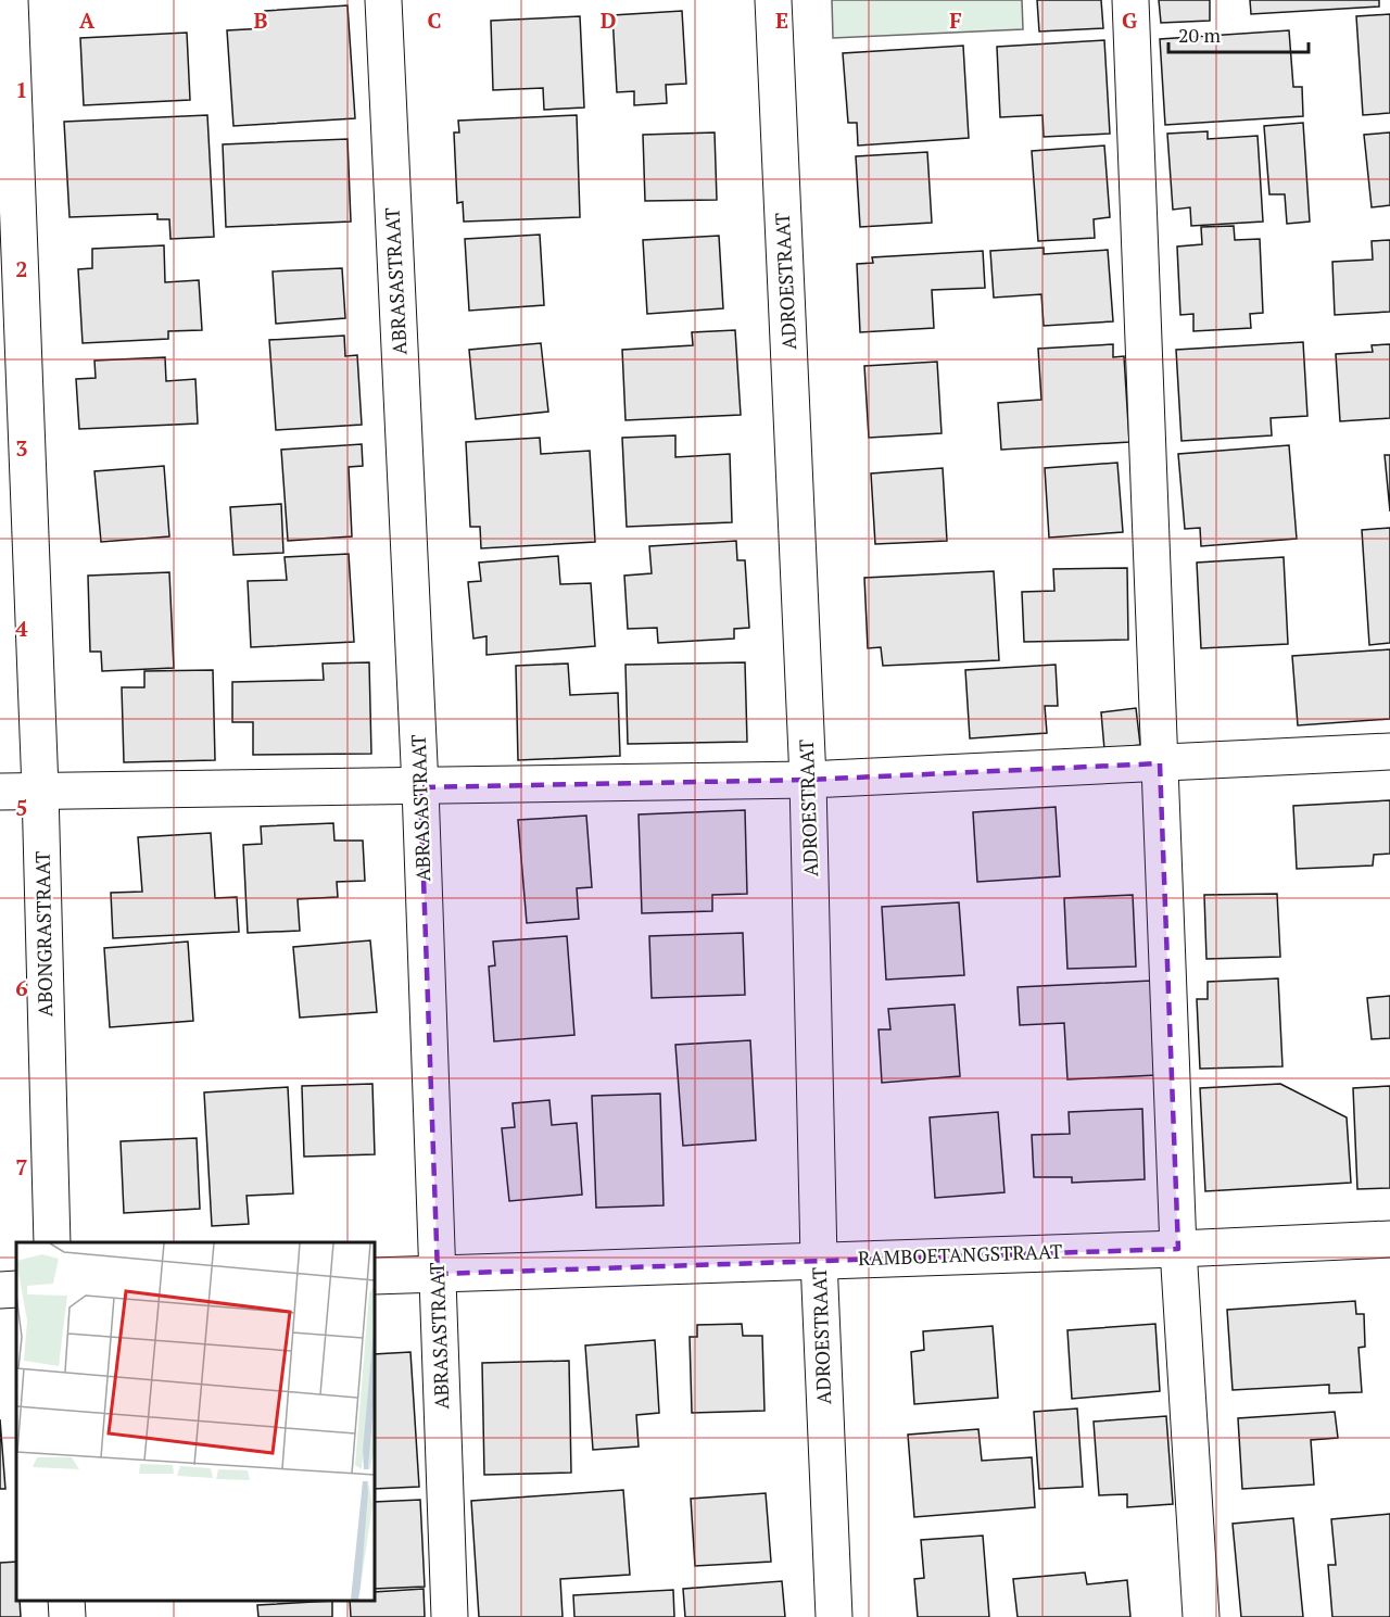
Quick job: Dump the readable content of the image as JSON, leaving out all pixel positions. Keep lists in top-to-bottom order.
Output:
{
  "streets": {
    "street": [
      "ABRASASTRAAT",
      "ADROESTRAAT",
      "ABONGRASTRAAT",
      "RAMBOETANGSTRAAT"
    ]
  },
  "crossings": [
    ["ABRASASTRAAT", "RAMBOETANGSTRAAT"],
    ["ADROESTRAAT", "RAMBOETANGSTRAAT"]
  ],
  "scale_bar": "20 m",
  "grid": {
    "columns": [
      "A",
      "B",
      "C",
      "D",
      "E",
      "F",
      "G"
    ],
    "rows": [
      "1",
      "2",
      "3",
      "4",
      "5",
      "6",
      "7"
    ]
  }
}
